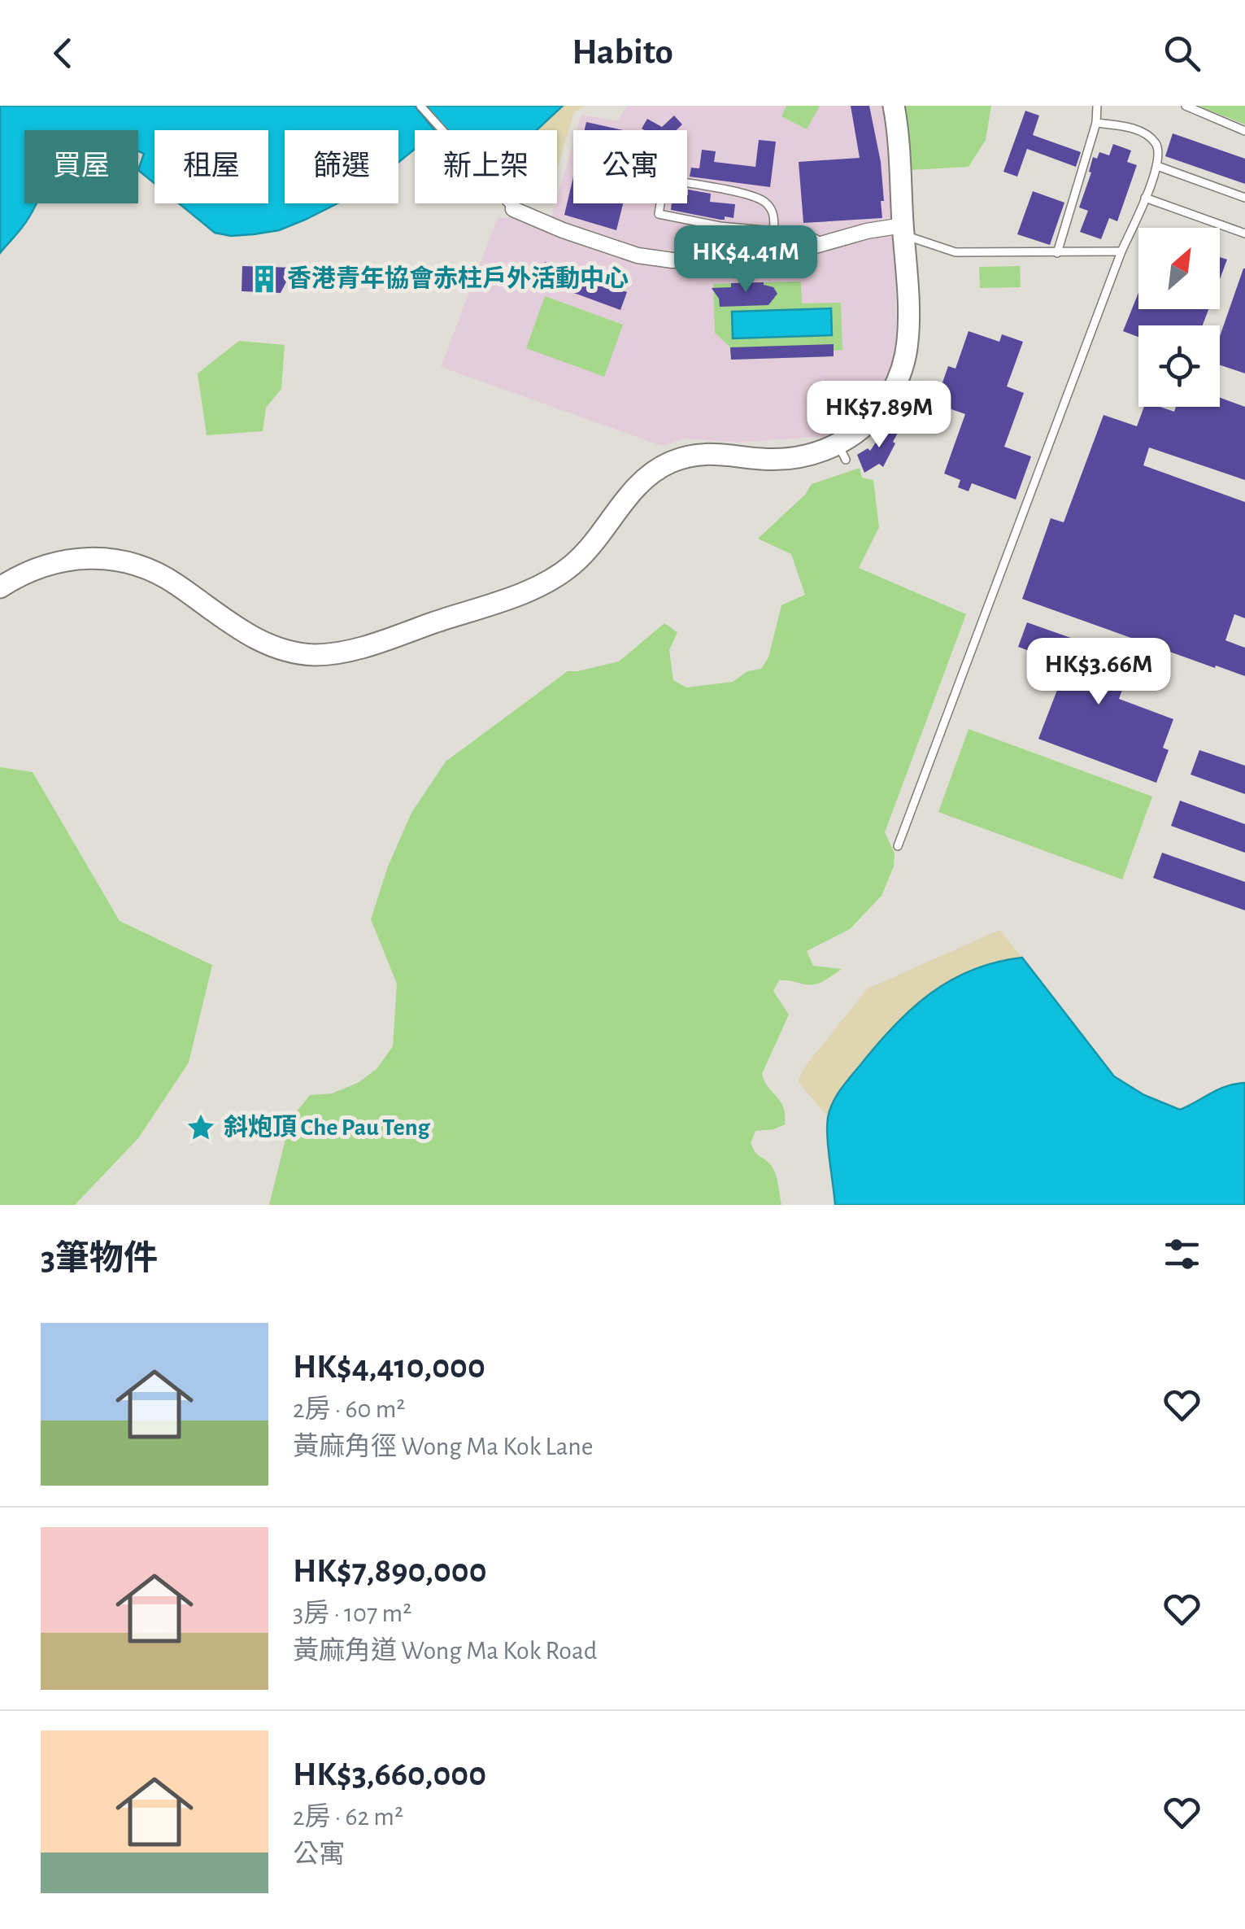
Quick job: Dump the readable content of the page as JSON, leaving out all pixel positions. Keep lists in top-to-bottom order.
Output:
{
  "places": {
    "building": ["香港青年協會赤柱戶外活動中心"],
    "place": ["斜炮頂 Che Pau Teng"]
  },
  "north": "top right",
  "page": {
    "header": "Habito",
    "chip": [
      "買屋",
      "租屋",
      "篩選",
      "新上架",
      "公寓"
    ],
    "price": ["HK$4.41M", "HK$7.89M", "HK$3.66M"],
    "heading": "3筆物件",
    "list": [
      {
        "name": "HK$4,410,000",
        "note": "2房 · 60 m² · 黃麻角徑 Wong Ma Kok Lane"
      },
      {
        "name": "HK$7,890,000",
        "note": "3房 · 107 m² · 黃麻角道 Wong Ma Kok Road"
      },
      {
        "name": "HK$3,660,000",
        "note": "2房 · 62 m² · 公寓"
      }
    ]
  }
}
